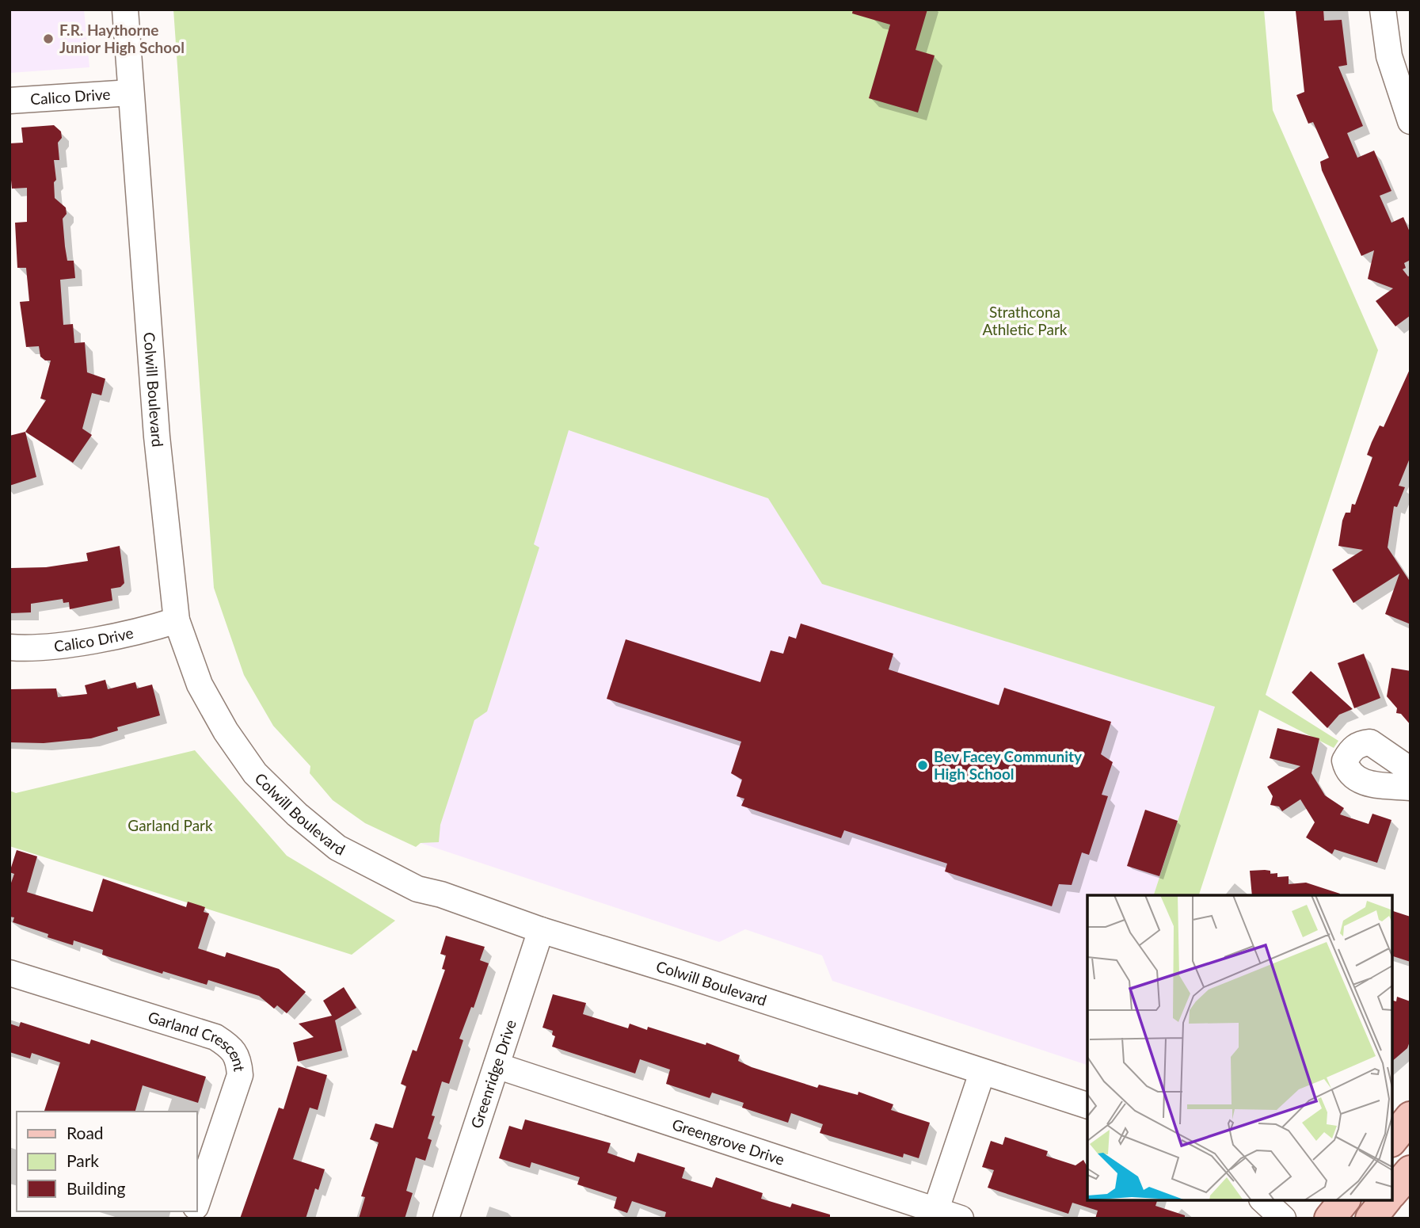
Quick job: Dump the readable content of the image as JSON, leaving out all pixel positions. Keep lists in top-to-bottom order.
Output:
{
  "streets": {
    "street": [
      "Calico Drive",
      "Colwill Boulevard",
      "Garland Crescent",
      "Greenridge Drive",
      "Greengrove Drive"
    ]
  },
  "crossings": [
    ["Calico Drive", "Colwill Boulevard"],
    ["Colwill Boulevard", "Greenridge Drive"],
    ["Greenridge Drive", "Greengrove Drive"]
  ],
  "parks": ["Strathcona Athletic Park", "Garland Park"],
  "places": ["F.R. Haythorne Junior High School", "Bev Facey Community High School"],
  "legend": ["Road", "Park", "Building"]
}
